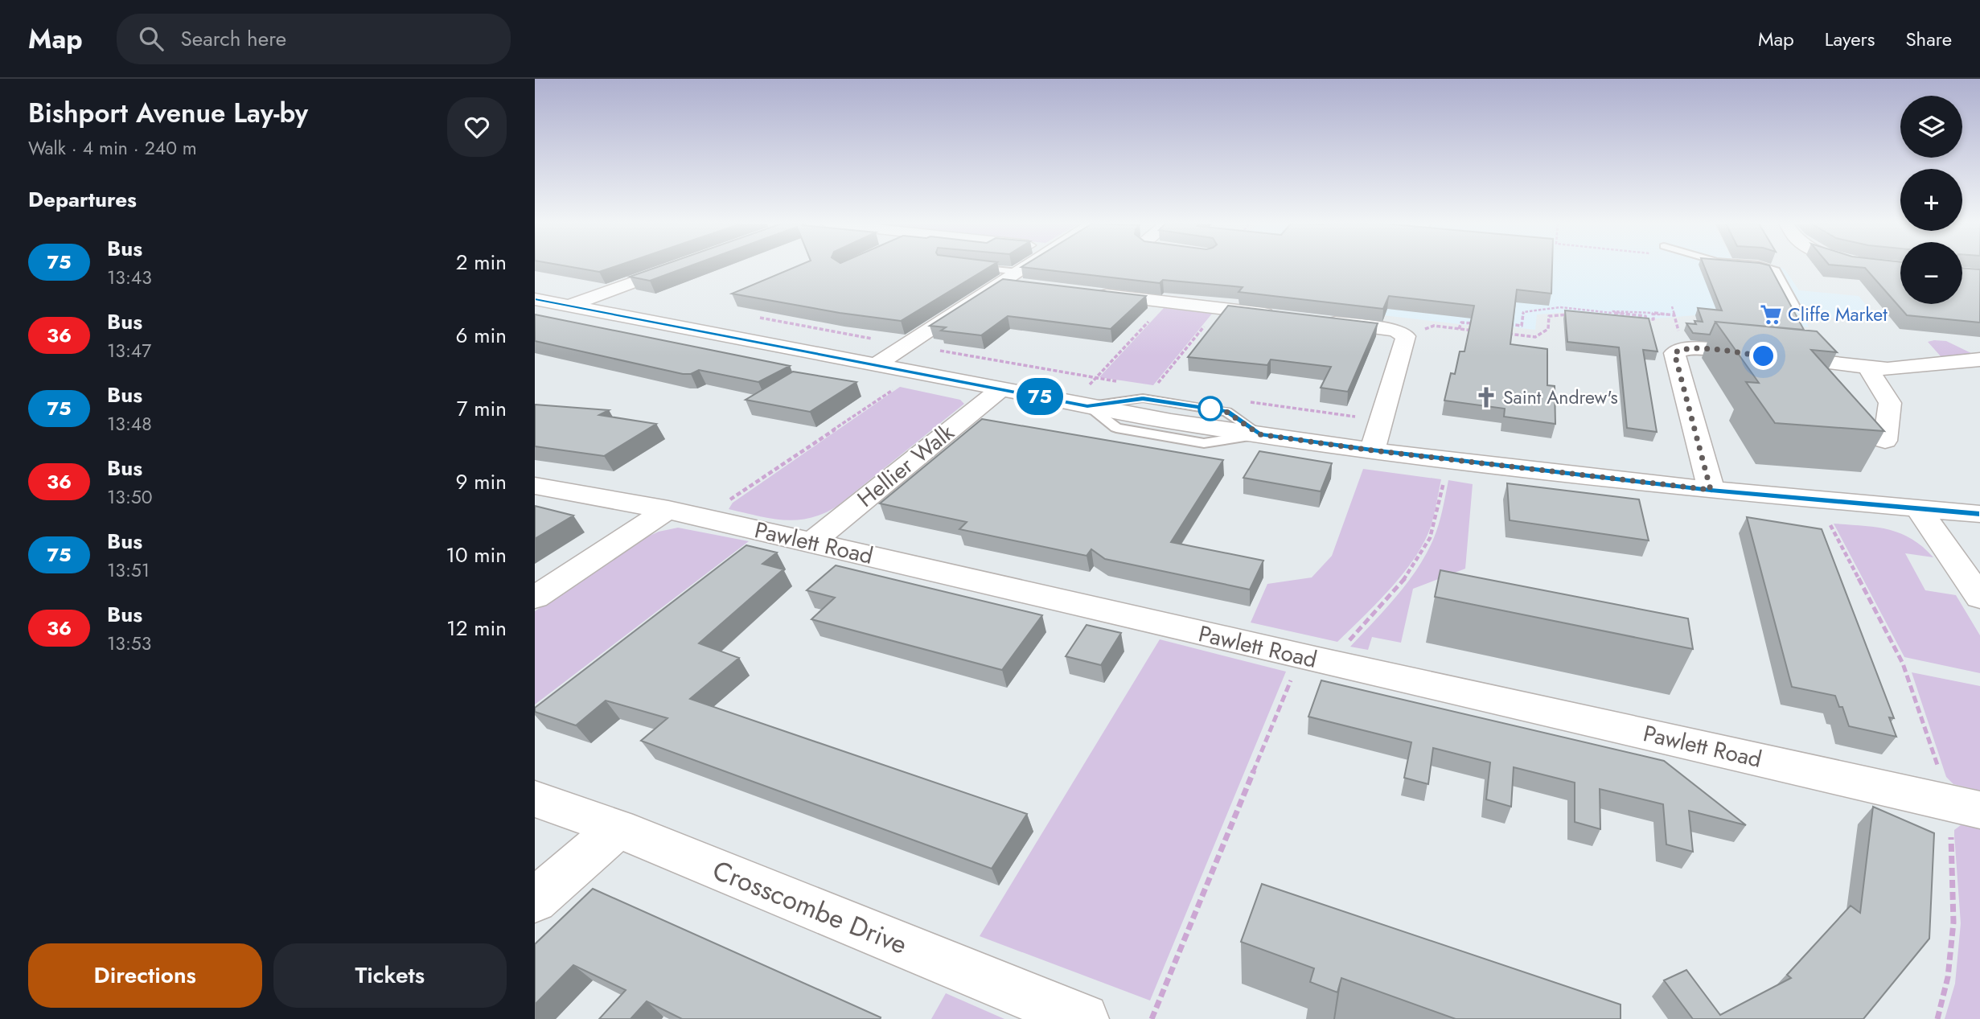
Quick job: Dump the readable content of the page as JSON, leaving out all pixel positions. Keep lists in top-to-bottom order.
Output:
{
  "streets": {
    "street": ["Hellier Walk", "Pawlett Road", "Crosscombe Drive"]
  },
  "crossings": [
    ["Hellier Walk", "Pawlett Road"]
  ],
  "places": {
    "supermarket": ["Cliffe Market"],
    "church": ["Saint Andrew's"]
  },
  "lines": ["bus line 75"],
  "page": {
    "header": "Map",
    "search": "Search here",
    "nav": ["Map", "Layers", "Share"],
    "heading": [
      ["Bishport Avenue Lay-by", "Walk · 4 min · 240 m"],
      "Departures"
    ],
    "on_map": "75",
    "map_buttons": ["+", "−"],
    "list": [
      {
        "mark": "75",
        "name": "Bus",
        "note": "13:43",
        "value": "2 min"
      },
      {
        "mark": "36",
        "name": "Bus",
        "note": "13:47",
        "value": "6 min"
      },
      {
        "mark": "75",
        "name": "Bus",
        "note": "13:48",
        "value": "7 min"
      },
      {
        "mark": "36",
        "name": "Bus",
        "note": "13:50",
        "value": "9 min"
      },
      {
        "mark": "75",
        "name": "Bus",
        "note": "13:51",
        "value": "10 min"
      },
      {
        "mark": "36",
        "name": "Bus",
        "note": "13:53",
        "value": "12 min"
      }
    ],
    "buttons": ["Directions", "Tickets"]
  }
}
